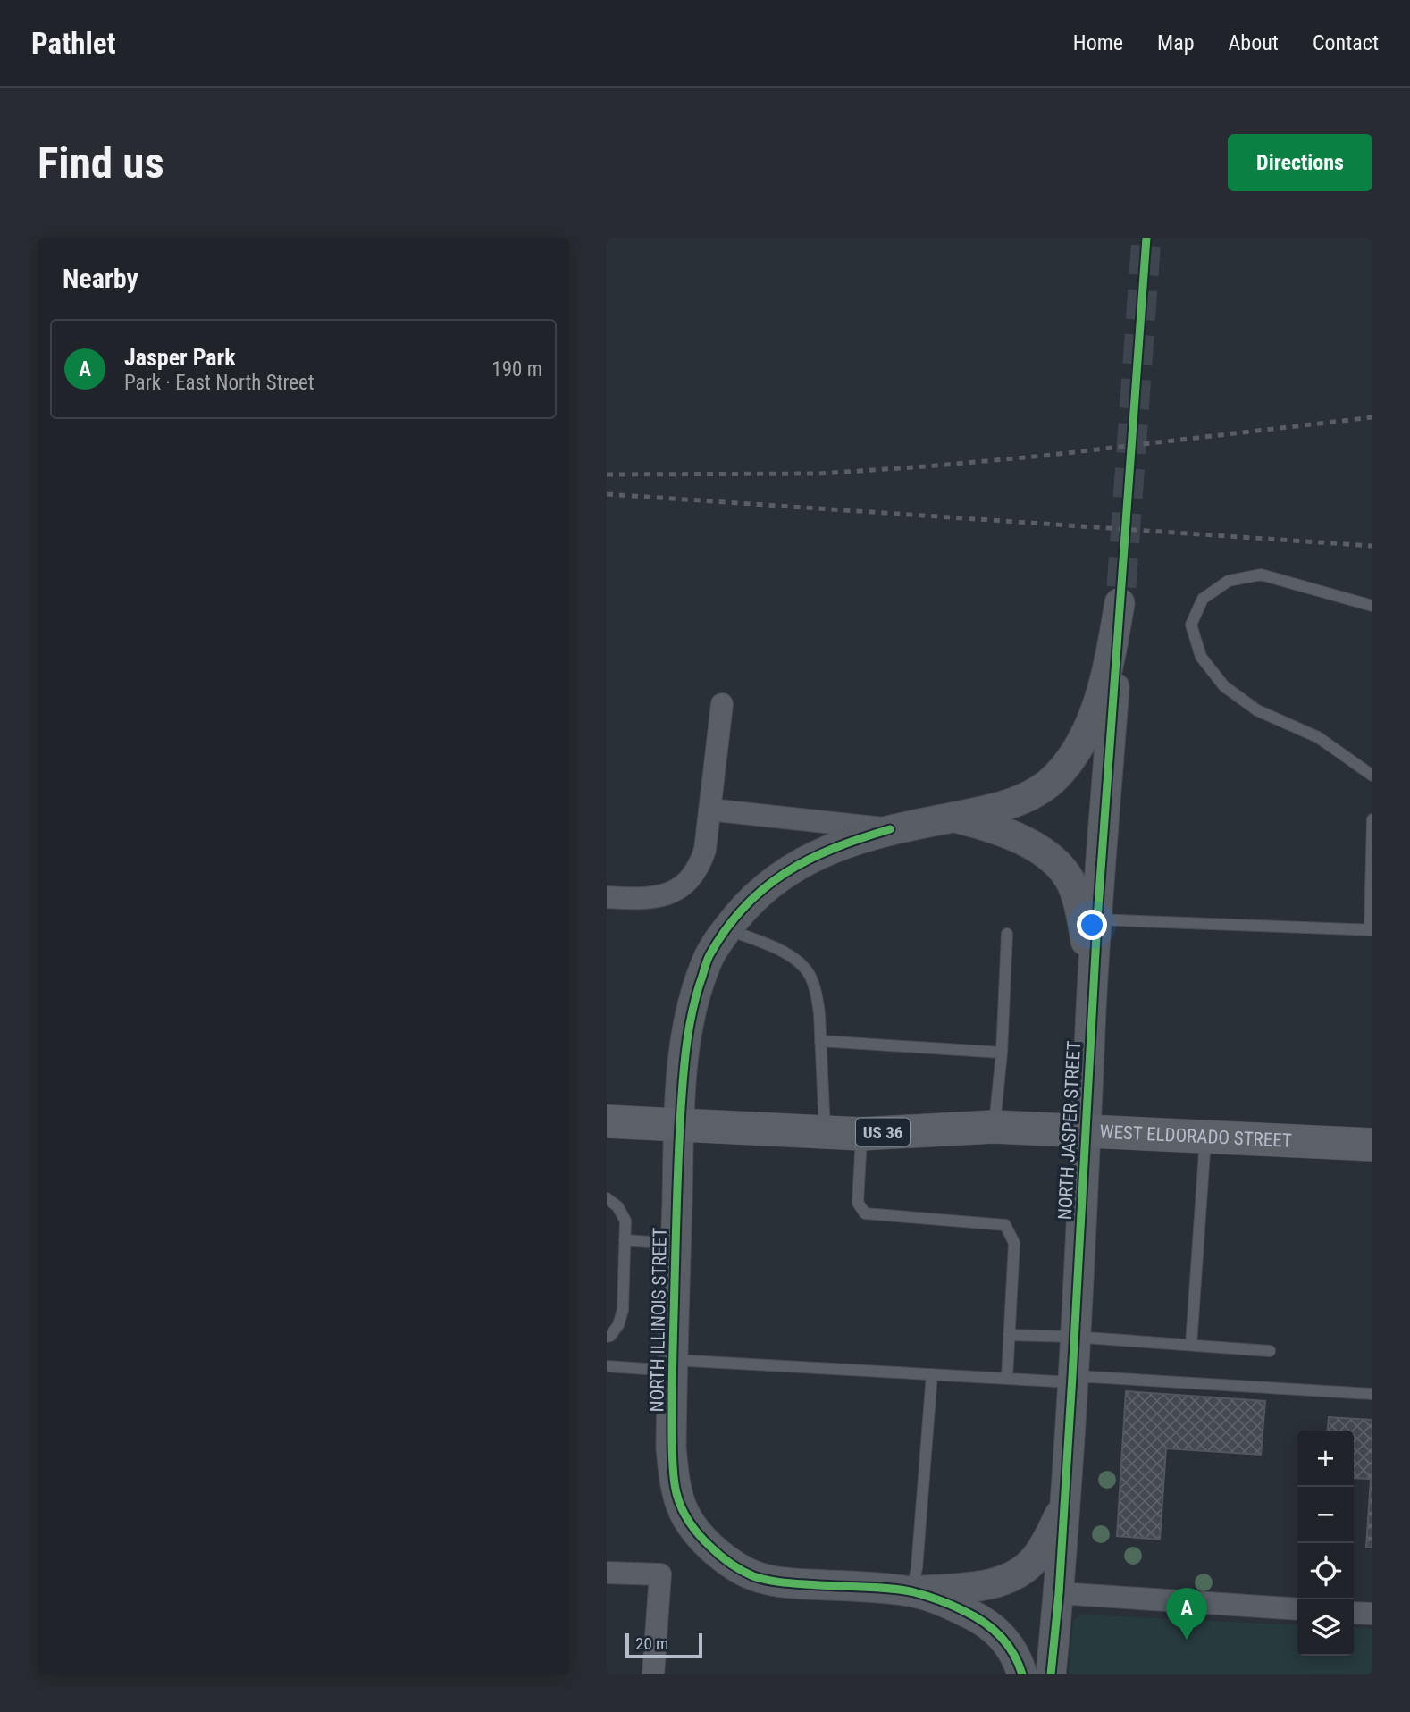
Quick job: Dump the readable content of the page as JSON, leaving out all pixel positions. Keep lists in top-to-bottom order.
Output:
{
  "streets": {
    "main road": ["US 36", "WEST ELDORADO STREET"],
    "street": ["NORTH JASPER STREET", "NORTH ILLINOIS STREET"]
  },
  "crossings": [
    ["NORTH JASPER STREET", "WEST ELDORADO STREET"],
    ["NORTH JASPER STREET", "NORTH ILLINOIS STREET"],
    ["WEST ELDORADO STREET", "NORTH ILLINOIS STREET"]
  ],
  "scale_bar": "20 m",
  "page": {
    "header": "Pathlet",
    "nav": [
      "Home",
      "Map",
      "About",
      "Contact"
    ],
    "buttons": "Directions",
    "title": "Find us",
    "heading": "Nearby",
    "list": [
      {
        "mark": "A",
        "name": "Jasper Park",
        "note": "Park · East North Street",
        "value": "190 m"
      }
    ],
    "map_buttons": ["+", "−"],
    "pins": "A",
    "scale": "20 m"
  }
}
